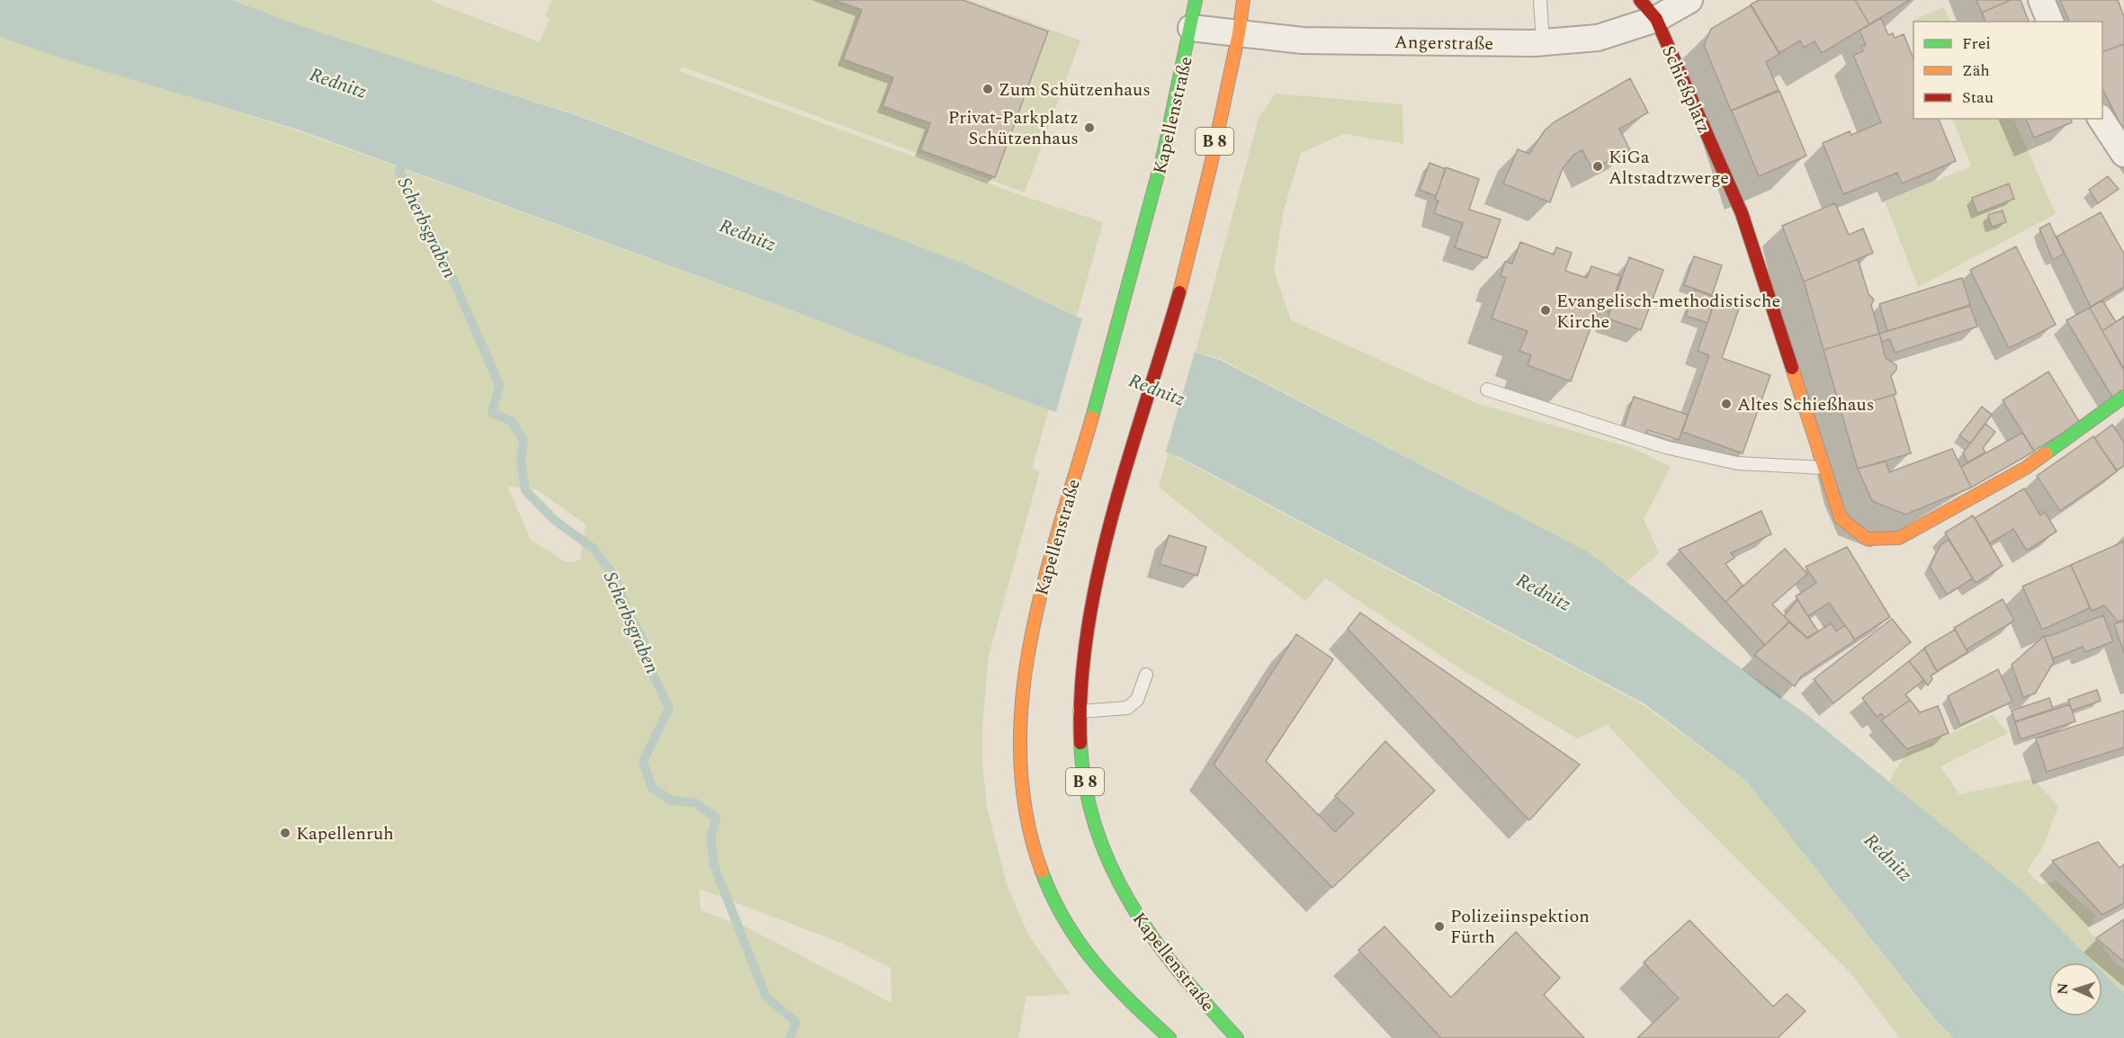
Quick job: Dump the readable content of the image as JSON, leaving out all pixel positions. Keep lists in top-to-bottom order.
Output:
{
  "streets": {
    "main road": ["Schießplatz", "Kapellenstraße", "B 8"],
    "street": ["Angerstraße"]
  },
  "crossings": [
    ["Angerstraße", "Schießplatz"],
    ["Angerstraße", "Kapellenstraße"]
  ],
  "water": ["Rednitz", "Scherbsgraben"],
  "places": [
    "Zum Schützenhaus",
    "Privat-Parkplatz Schützenhaus",
    "KiGa Altstadtzwerge",
    "Evangelisch-methodistische Kirche",
    "Altes Schießhaus",
    "Kapellenruh",
    "Polizeiinspektion Fürth"
  ],
  "legend": ["Frei", "Zäh", "Stau"],
  "north": "left"
}
